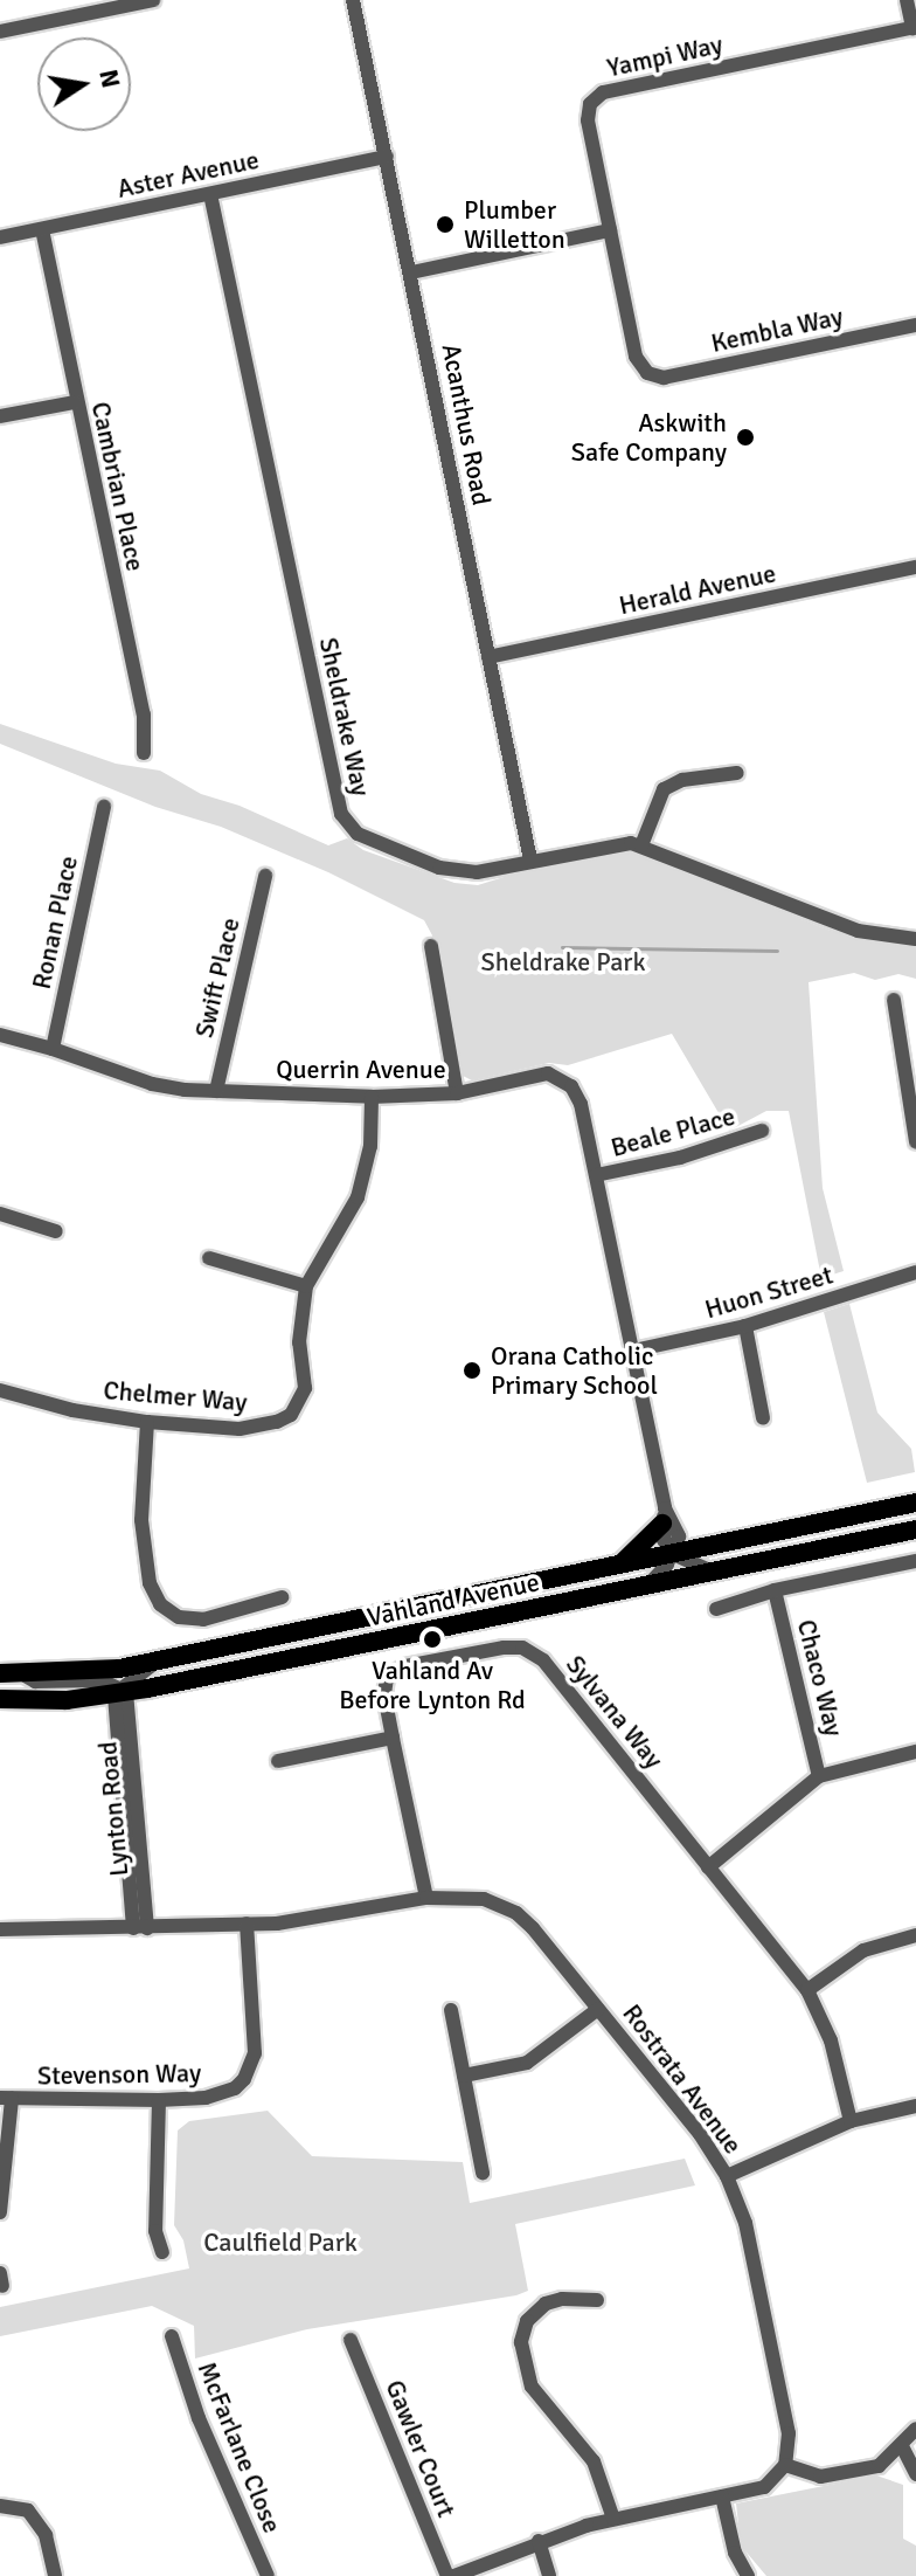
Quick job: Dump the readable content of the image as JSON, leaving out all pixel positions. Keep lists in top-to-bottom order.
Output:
{
  "streets": {
    "main road": ["Vahland Avenue"],
    "street": [
      "Yampi Way",
      "Aster Avenue",
      "Kembla Way",
      "Acanthus Road",
      "Cambrian Place",
      "Herald Avenue",
      "Sheldrake Way",
      "Ronan Place",
      "Swift Place",
      "Querrin Avenue",
      "Beale Place",
      "Huon Street",
      "Chelmer Way",
      "Chaco Way",
      "Sylvana Way",
      "Lynton Road",
      "Stevenson Way",
      "Rostrata Avenue",
      "McFarlane Close",
      "Gawler Court"
    ]
  },
  "crossings": [
    ["Yampi Way", "Kembla Way"],
    ["Aster Avenue", "Acanthus Road"],
    ["Aster Avenue", "Cambrian Place"],
    ["Aster Avenue", "Sheldrake Way"],
    ["Acanthus Road", "Herald Avenue"],
    ["Acanthus Road", "Sheldrake Way"],
    ["Ronan Place", "Querrin Avenue"],
    ["Swift Place", "Querrin Avenue"],
    ["Querrin Avenue", "Beale Place"],
    ["Querrin Avenue", "Huon Street"],
    ["Querrin Avenue", "Chelmer Way"],
    ["Querrin Avenue", "Vahland Avenue"],
    ["Vahland Avenue", "Lynton Road"],
    ["Sylvana Way", "Rostrata Avenue"],
    ["Lynton Road", "Rostrata Avenue"],
    ["Stevenson Way", "Rostrata Avenue"]
  ],
  "parks": ["Sheldrake Park", "Caulfield Park"],
  "places": [
    "Plumber Willetton",
    "Askwith Safe Company",
    "Orana Catholic Primary School",
    "Vahland Av Before Lynton Rd"
  ],
  "north": "right"
}
